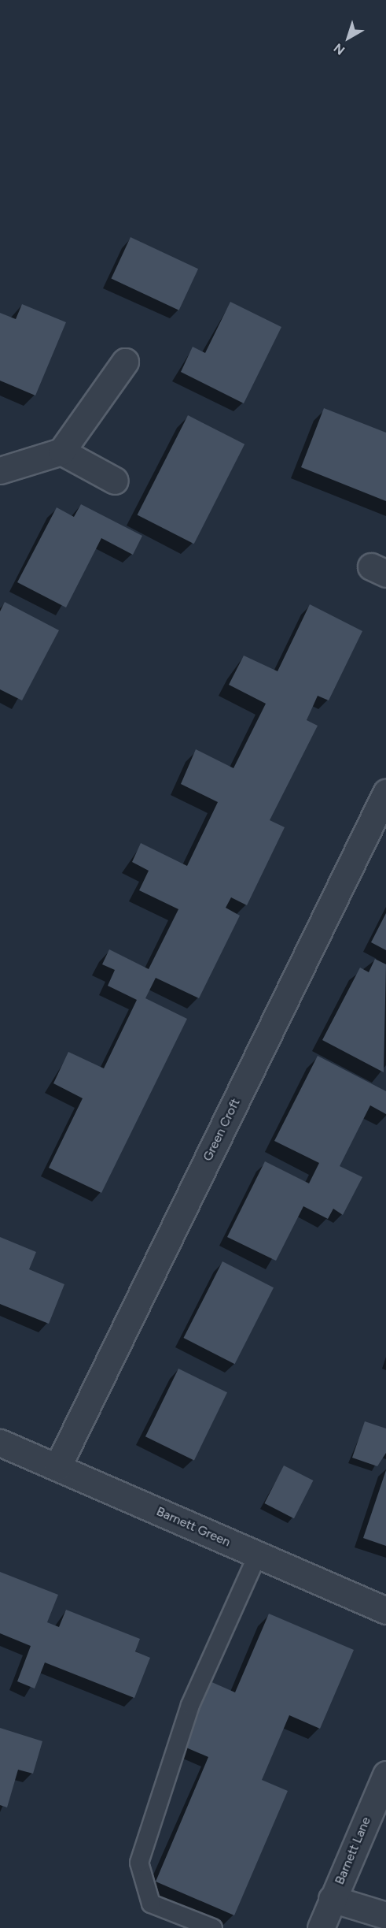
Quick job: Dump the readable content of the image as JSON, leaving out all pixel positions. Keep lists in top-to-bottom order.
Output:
{
  "streets": {
    "street": ["Green Croft", "Barnett Green", "Barnett Lane"]
  },
  "crossings": [
    ["Green Croft", "Barnett Green"]
  ],
  "north": "bottom left"
}
